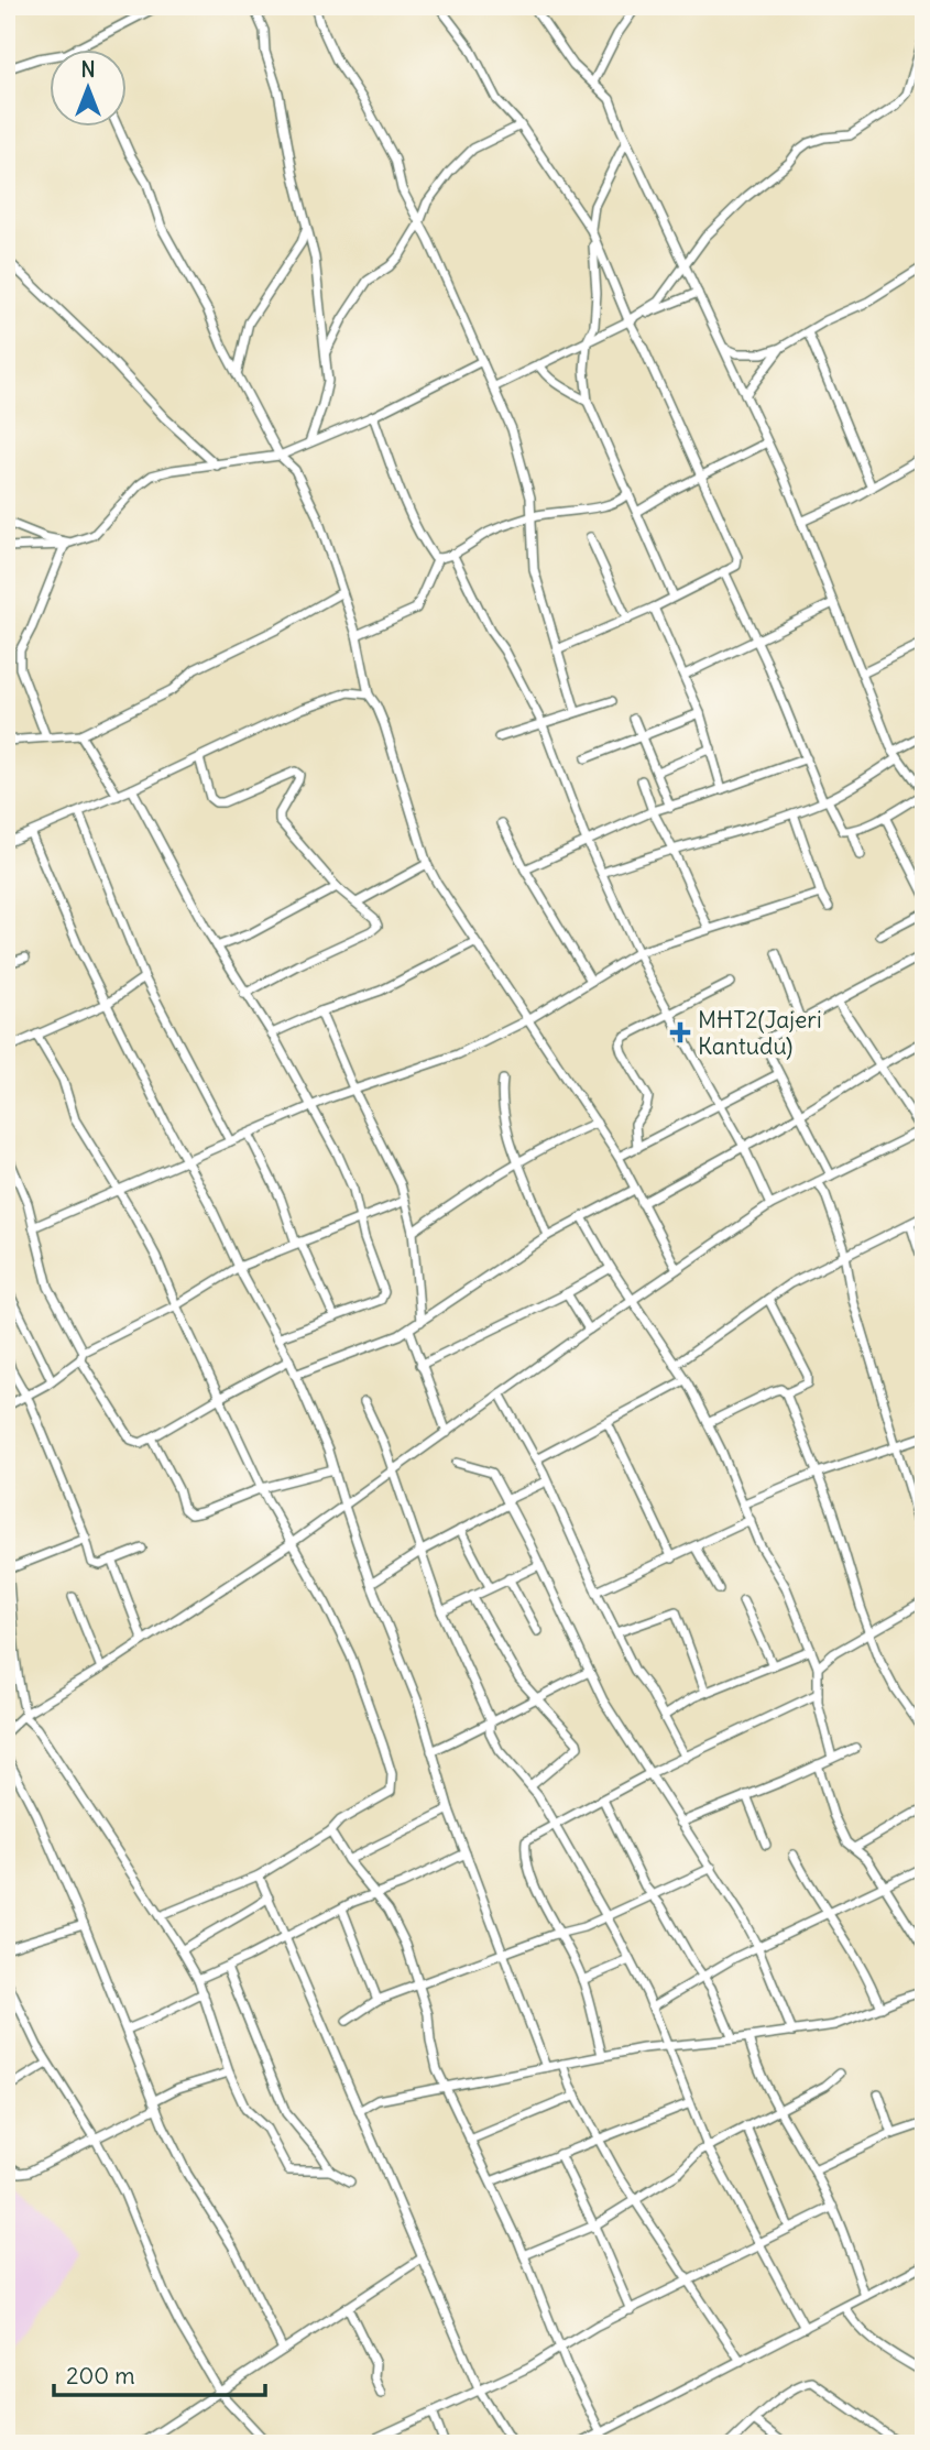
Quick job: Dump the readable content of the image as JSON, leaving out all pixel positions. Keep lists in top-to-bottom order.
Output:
{
  "places": {
    "health": ["MHT2(Jajeri Kantudu)"]
  },
  "scale_bar": "200 m",
  "north": "top"
}
